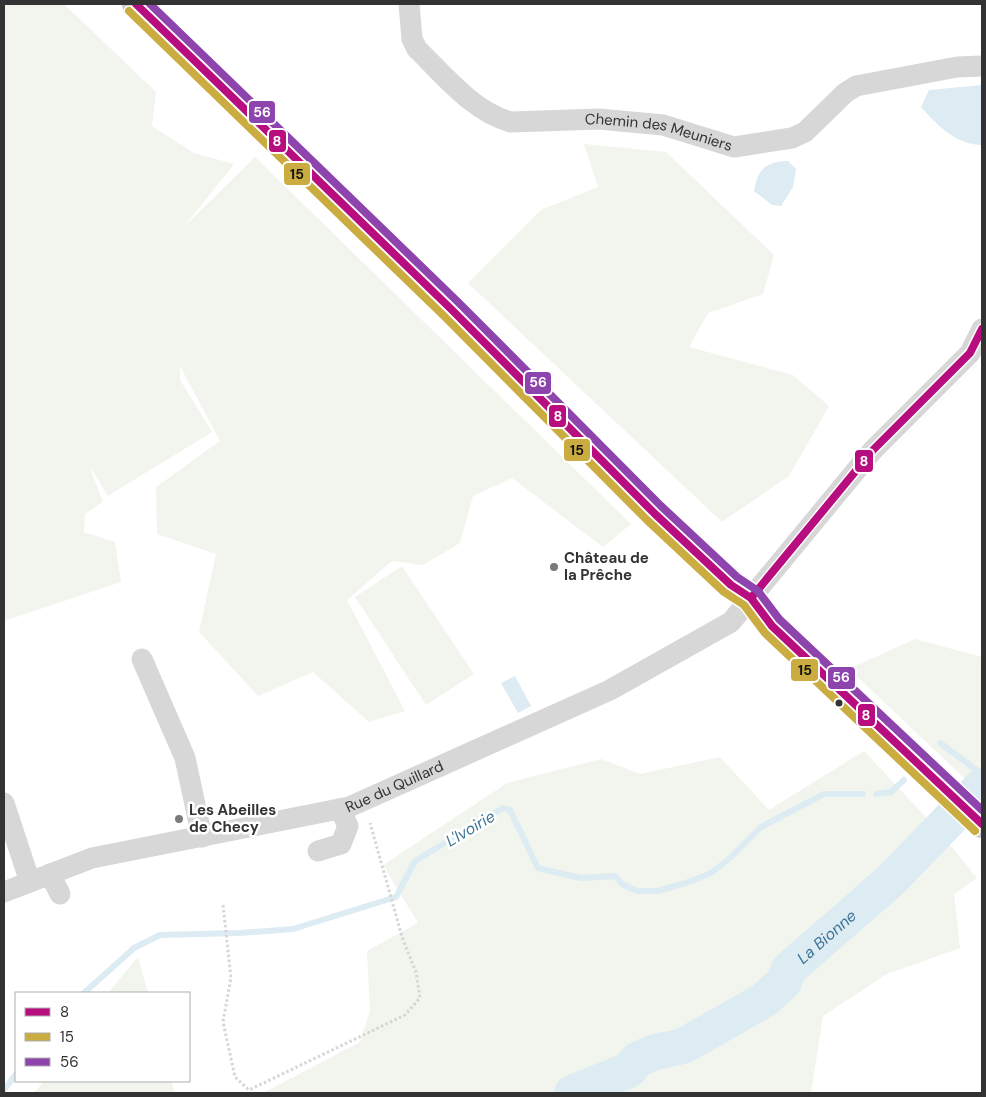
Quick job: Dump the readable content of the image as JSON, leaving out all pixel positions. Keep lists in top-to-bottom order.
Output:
{
  "streets": {
    "street": ["Chemin des Meuniers", "Rue du Quillard"]
  },
  "water": ["L'Ivoirie", "La Bionne"],
  "places": ["Château de la Prêche", "Les Abeilles de Checy"],
  "lines": ["transit line 8", "transit line 56", "transit line 15"],
  "legend": ["8", "15", "56"]
}
